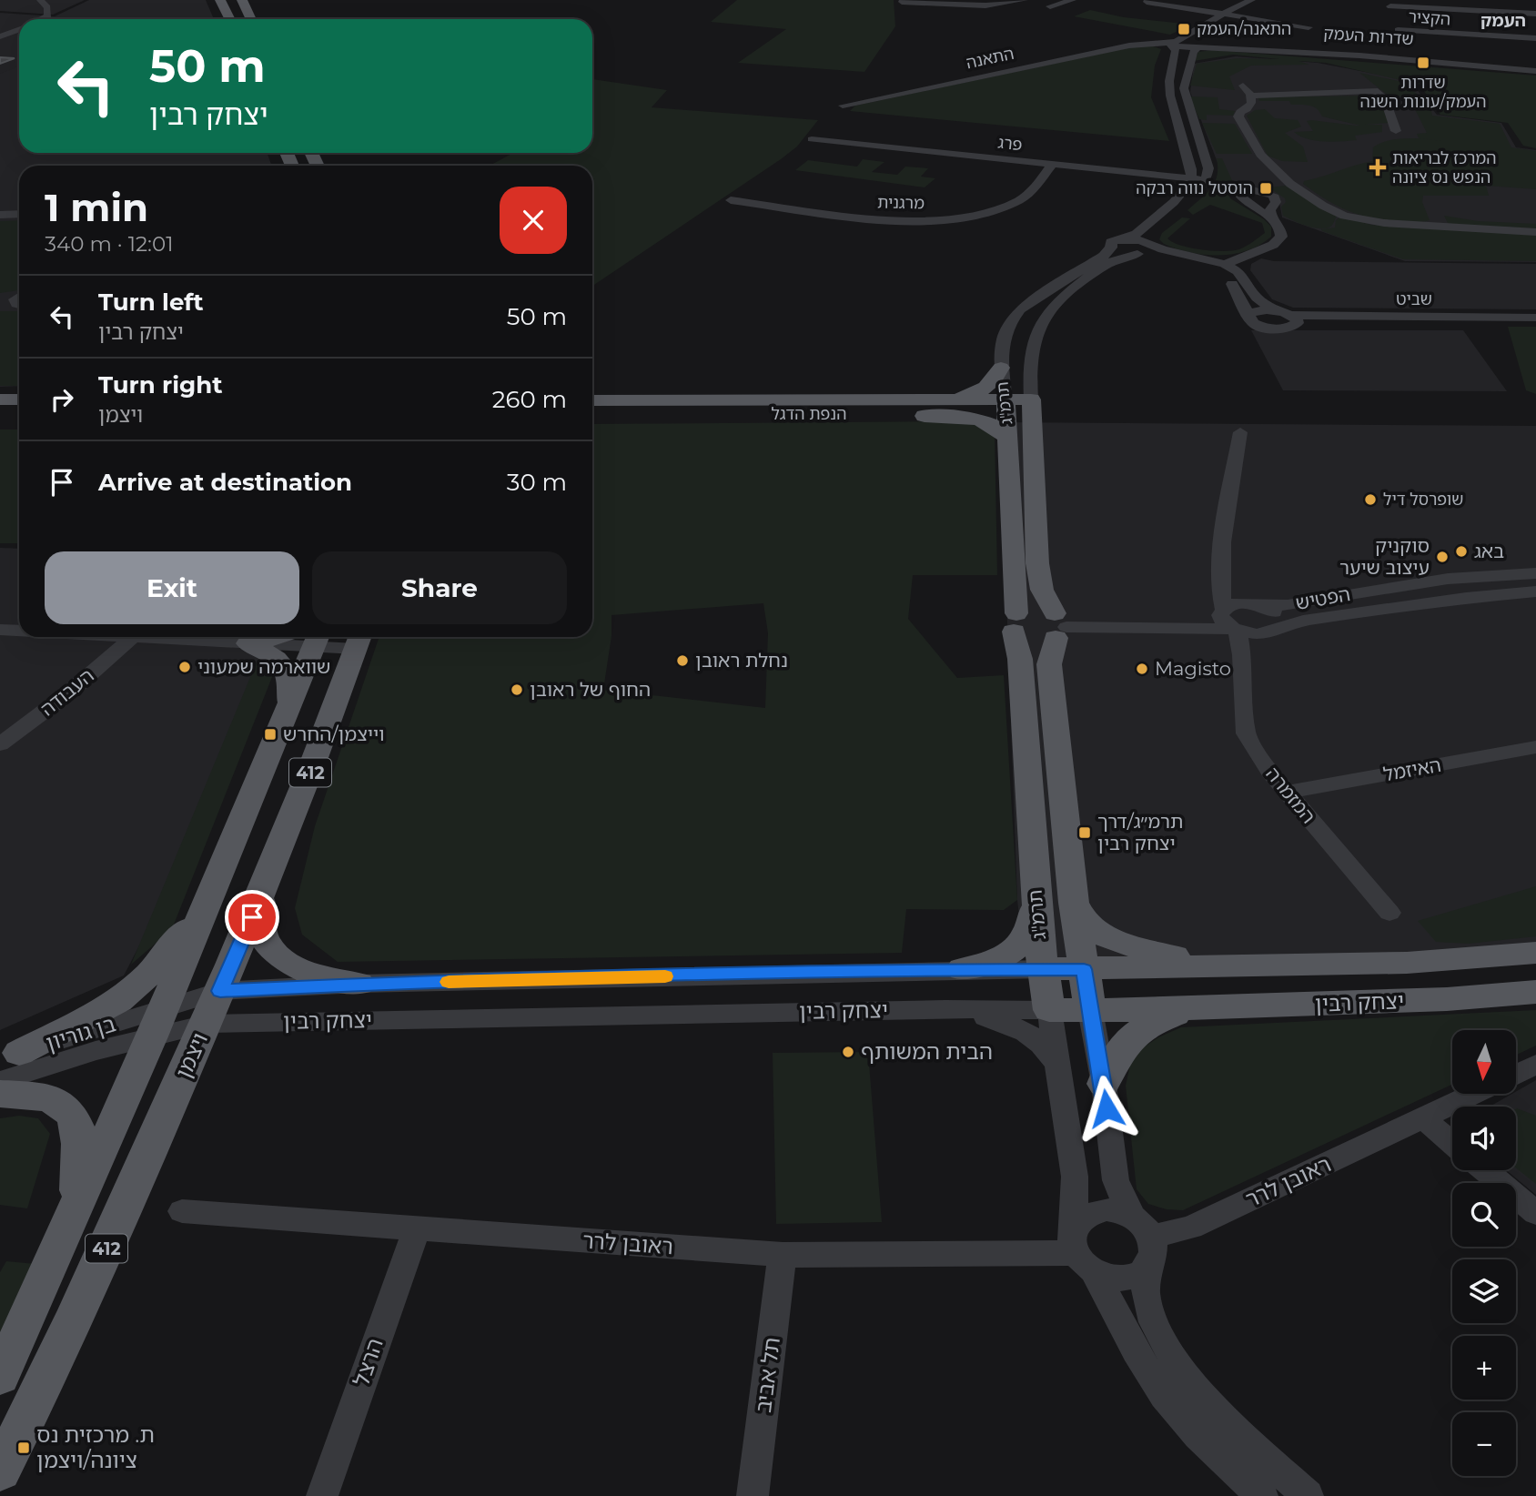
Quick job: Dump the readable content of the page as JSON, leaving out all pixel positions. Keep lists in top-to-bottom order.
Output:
{
  "streets": {
    "main road": [
      "תרמ\"ג",
      "הנפת הדגל",
      "412",
      "יצחק רבין",
      "ויצמן"
    ],
    "street": [
      "הקציר",
      "שדרות העמק",
      "התאנה",
      "פרג",
      "מרגנית",
      "שביט",
      "הפטיש",
      "העבודה",
      "האיזמל",
      "המזמרה",
      "בן גוריון",
      "ראובן לרר",
      "הרצל",
      "תל אביב"
    ]
  },
  "crossings": [
    ["שדרות העמק", "התאנה"],
    ["פרג", "מרגנית"],
    ["פרג", "תרמ\"ג"],
    ["תרמ\"ג", "הנפת הדגל"],
    ["תרמ\"ג", "יצחק רבין"],
    ["הפטיש", "המזמרה"],
    ["האיזמל", "המזמרה"],
    ["412", "יצחק רבין"],
    ["412", "בן גוריון"],
    ["יצחק רבין", "בן גוריון"],
    ["יצחק רבין", "ויצמן"],
    ["ראובן לרר", "הרצל"],
    ["ראובן לרר", "תל אביב"]
  ],
  "districts": ["העמק"],
  "places": {
    "transit": [
      "התאנה/העמק",
      "שדרות העמק/עונות השנה",
      "הוסטל נווה רבקה",
      "וייצמן/החרש",
      "תרמ״ג/דרך יצחק רבין",
      "ת. מרכזית נס ציונה/ויצמן"
    ],
    "health": ["המרכז לבריאות הנפש נס ציונה"],
    "other": [
      "שופרסל דיל",
      "באג",
      "סוקניק עיצוב שיער",
      "נחלת ראובן",
      "שווארמה שמעוני",
      "Magisto",
      "החוף של ראובן",
      "הבית המשותף"
    ]
  },
  "north": "bottom",
  "page": {
    "turn": ["50 m", "יצחק רבין"],
    "heading": ["1 min", "340 m · 12:01"],
    "list": [
      {
        "name": "Turn left",
        "note": "יצחק רבין",
        "value": "50 m"
      },
      {
        "name": "Turn right",
        "note": "ויצמן",
        "value": "260 m"
      },
      {
        "name": "Arrive at destination",
        "value": "30 m"
      }
    ],
    "buttons": ["Exit", "Share"],
    "map_buttons": ["+", "−"]
  }
}
